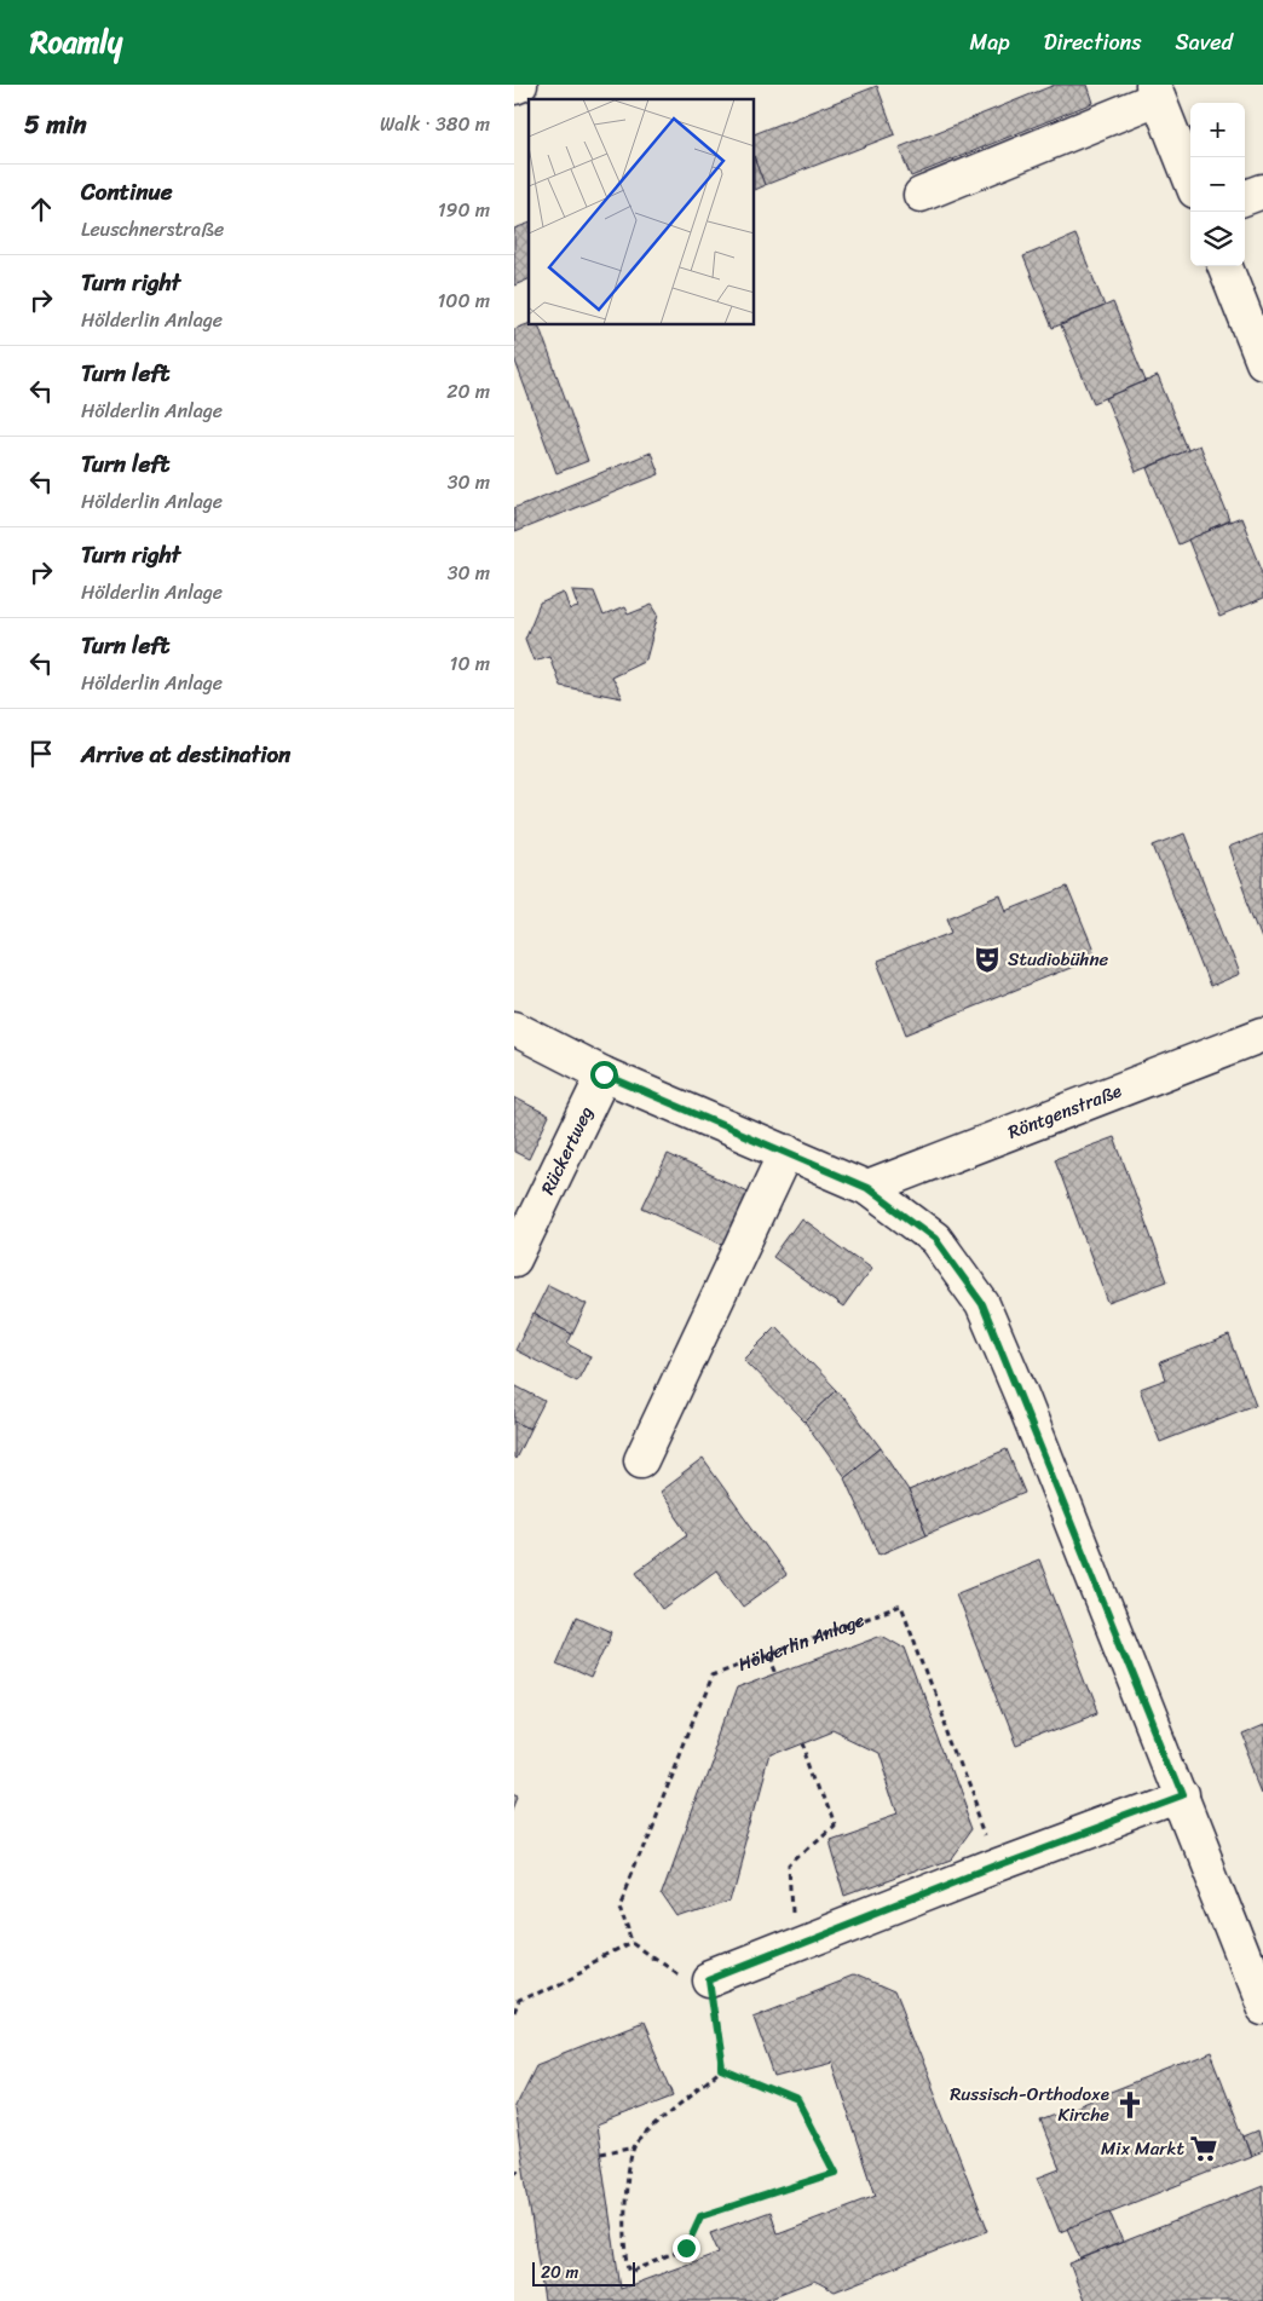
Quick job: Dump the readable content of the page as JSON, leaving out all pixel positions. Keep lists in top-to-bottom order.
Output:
{
  "streets": {
    "street": ["Röntgenstraße", "Rückertweg"],
    "path": ["Hölderlin Anlage"]
  },
  "places": {
    "theatre": ["Studiobühne"],
    "church": ["Russisch-Orthodoxe Kirche"],
    "supermarket": ["Mix Markt"]
  },
  "scale_bar": "20 m",
  "page": {
    "header": "Roamly",
    "nav": ["Map", "Directions", "Saved"],
    "heading": ["5 min", "Walk · 380 m"],
    "map_buttons": ["+", "−"],
    "list": [
      ["Continue", "Leuschnerstraße", "190 m"],
      ["Turn right", "Hölderlin Anlage", "100 m"],
      ["Turn left", "Hölderlin Anlage", "20 m"],
      ["Turn left", "Hölderlin Anlage", "30 m"],
      ["Turn right", "Hölderlin Anlage", "30 m"],
      ["Turn left", "Hölderlin Anlage", "10 m"],
      "Arrive at destination"
    ],
    "scale": "20 m"
  }
}
